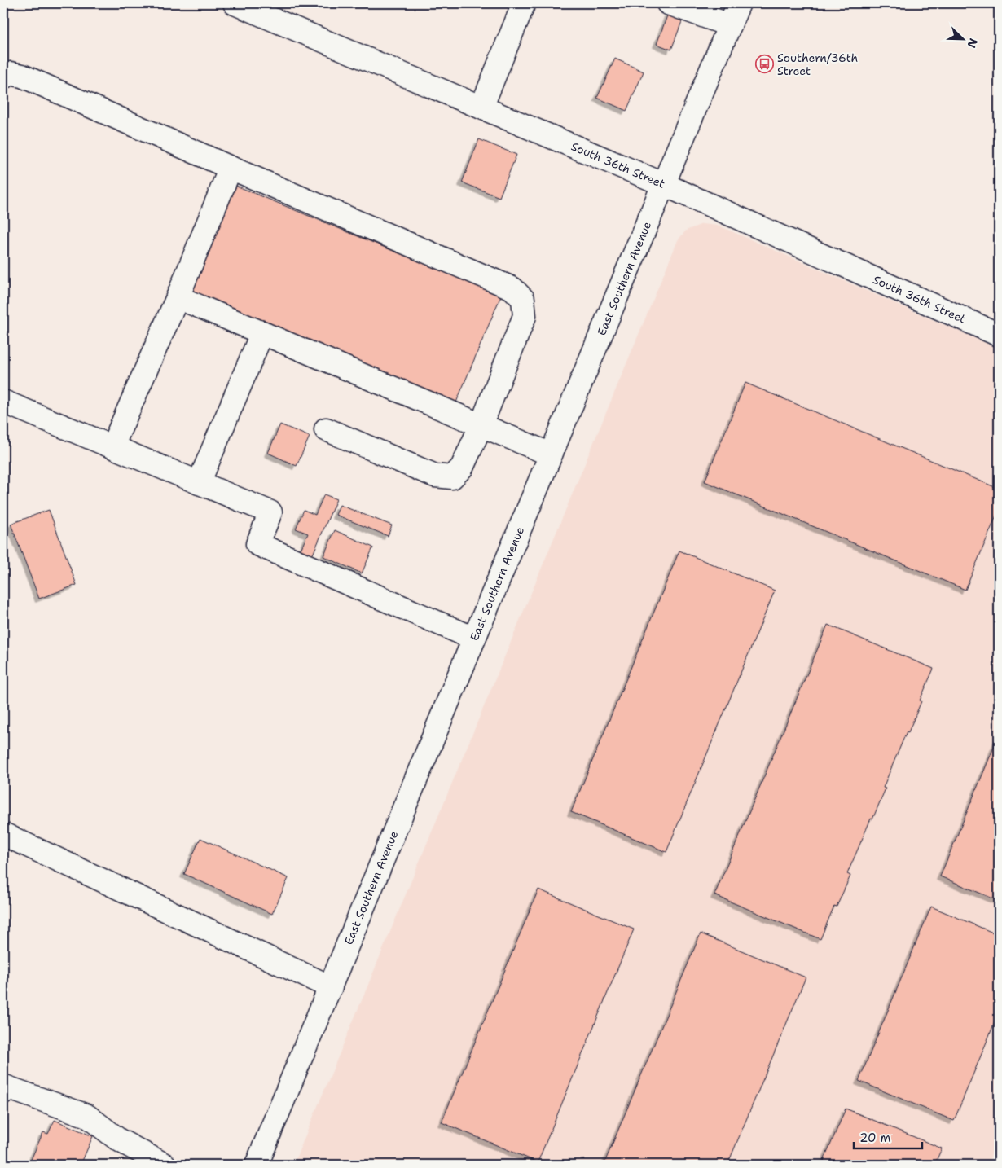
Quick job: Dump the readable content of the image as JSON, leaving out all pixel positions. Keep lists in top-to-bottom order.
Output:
{
  "streets": {
    "main road": ["South 36th Street", "East Southern Avenue"]
  },
  "crossings": [
    ["South 36th Street", "East Southern Avenue"]
  ],
  "places": {
    "bus stop": ["Southern/36th Street"]
  },
  "scale_bar": "20 m",
  "north": "bottom right"
}
